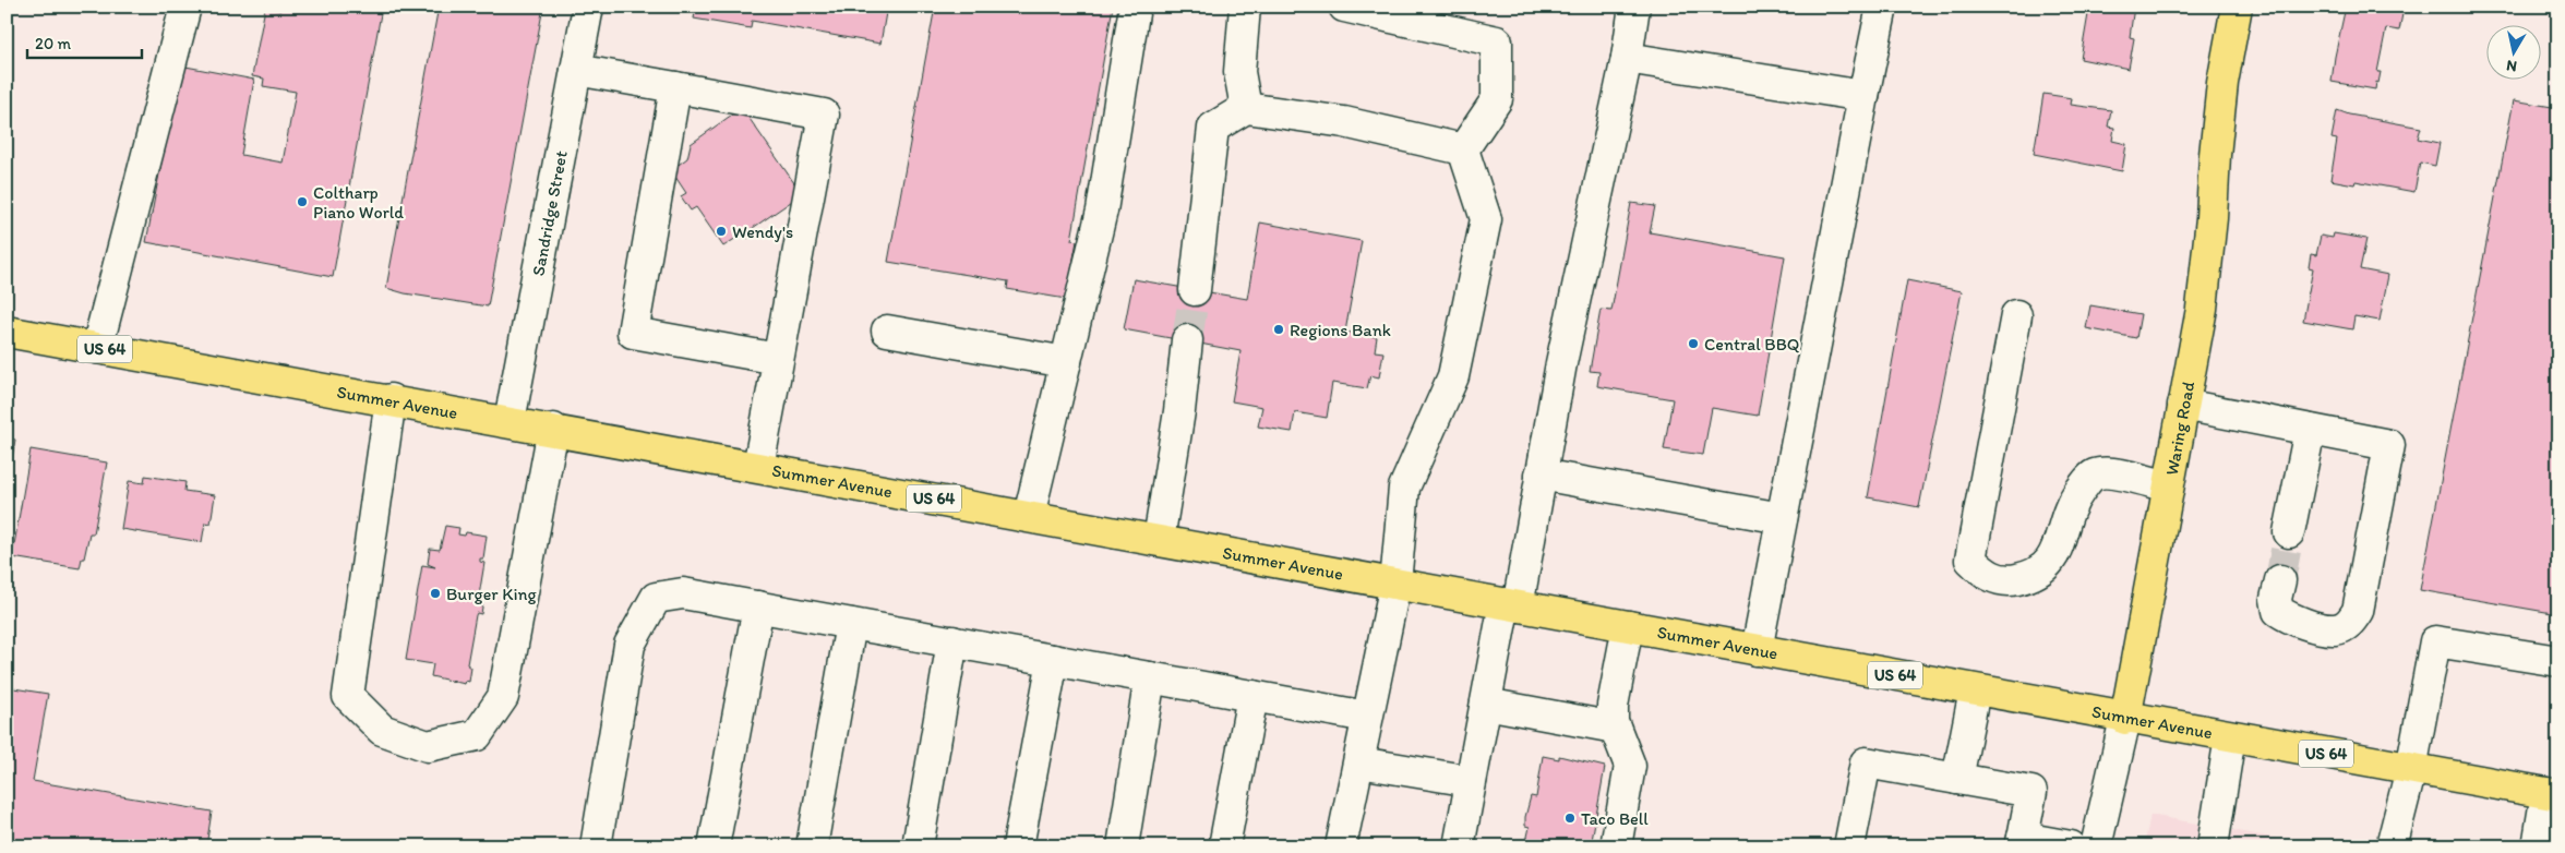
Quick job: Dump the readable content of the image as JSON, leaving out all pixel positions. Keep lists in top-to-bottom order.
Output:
{
  "streets": {
    "main road": ["US 64", "Summer Avenue", "Waring Road"],
    "street": ["Sandridge Street"]
  },
  "crossings": [
    ["Sandridge Street", "Summer Avenue"],
    ["Summer Avenue", "Waring Road"]
  ],
  "places": [
    "Coltharp Piano World",
    "Wendy's",
    "Regions Bank",
    "Central BBQ",
    "Burger King",
    "Taco Bell"
  ],
  "scale_bar": "20 m",
  "north": "bottom"
}
